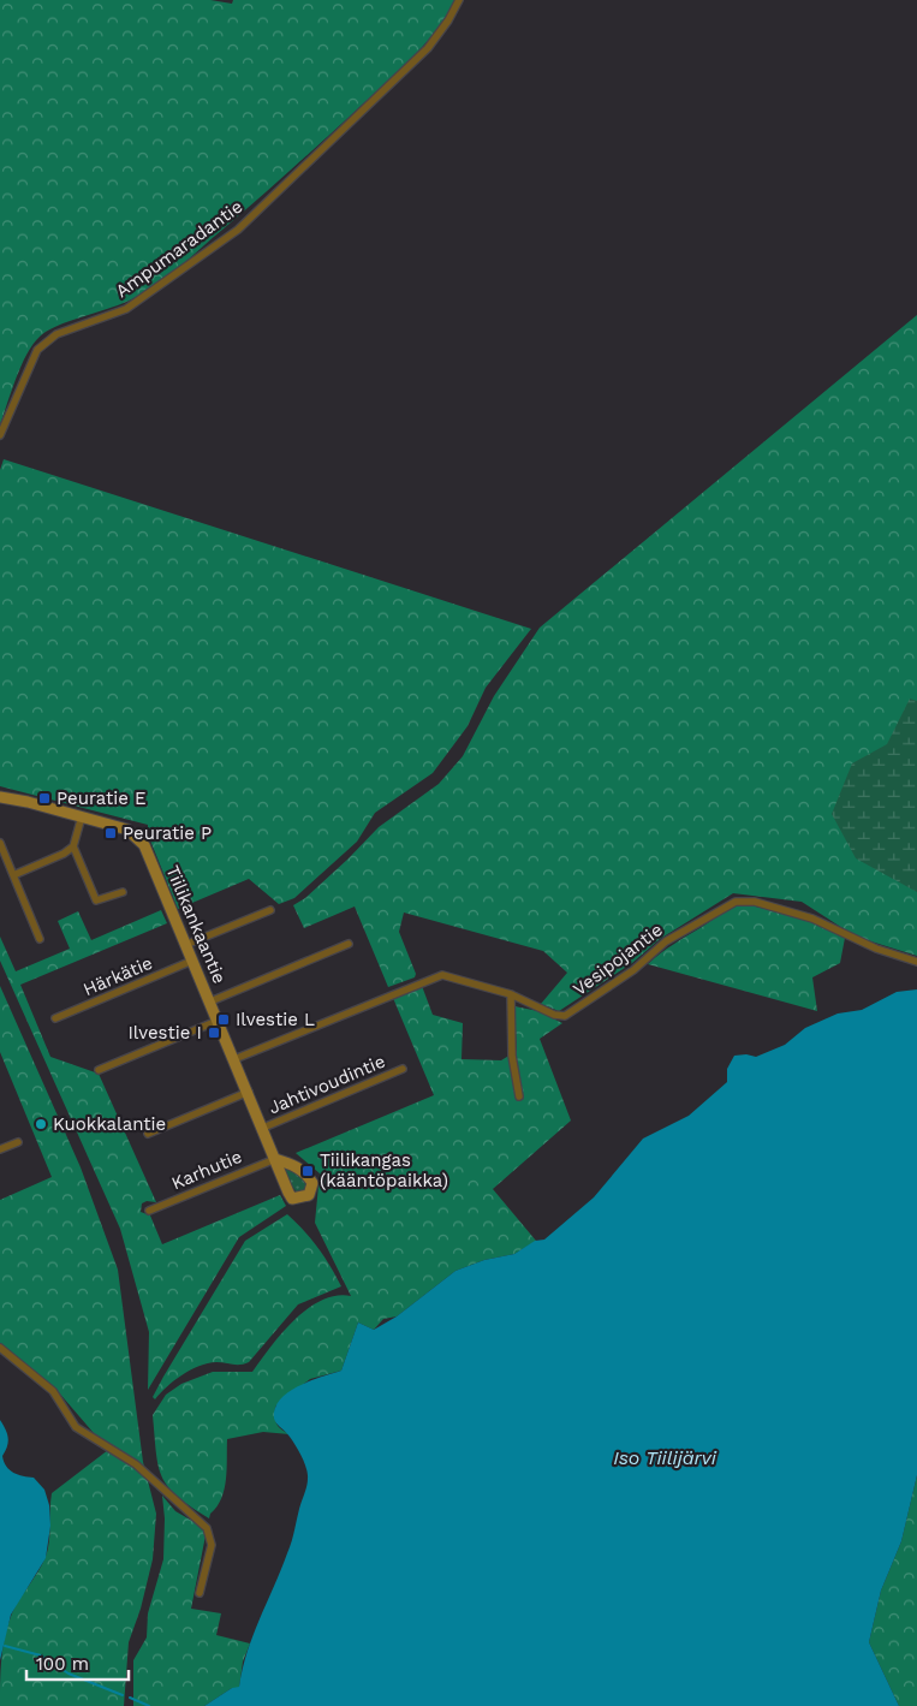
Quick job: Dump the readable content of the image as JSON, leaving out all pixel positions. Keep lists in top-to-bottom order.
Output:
{
  "streets": {
    "street": [
      "Ampumaradantie",
      "Tiilikankaantie",
      "Vesipojantie",
      "Härkätie",
      "Jahtivoudintie",
      "Karhutie"
    ]
  },
  "crossings": [
    ["Tiilikankaantie", "Vesipojantie"],
    ["Tiilikankaantie", "Härkätie"],
    ["Tiilikankaantie", "Jahtivoudintie"],
    ["Tiilikankaantie", "Karhutie"]
  ],
  "water": ["Iso Tiilijärvi"],
  "places": {
    "transit": [
      "Peuratie E",
      "Peuratie P",
      "Ilvestie L",
      "Ilvestie I",
      "Tiilikangas (kääntöpaikka)"
    ],
    "other": ["Kuokkalantie"]
  },
  "scale_bar": "100 m"
}
